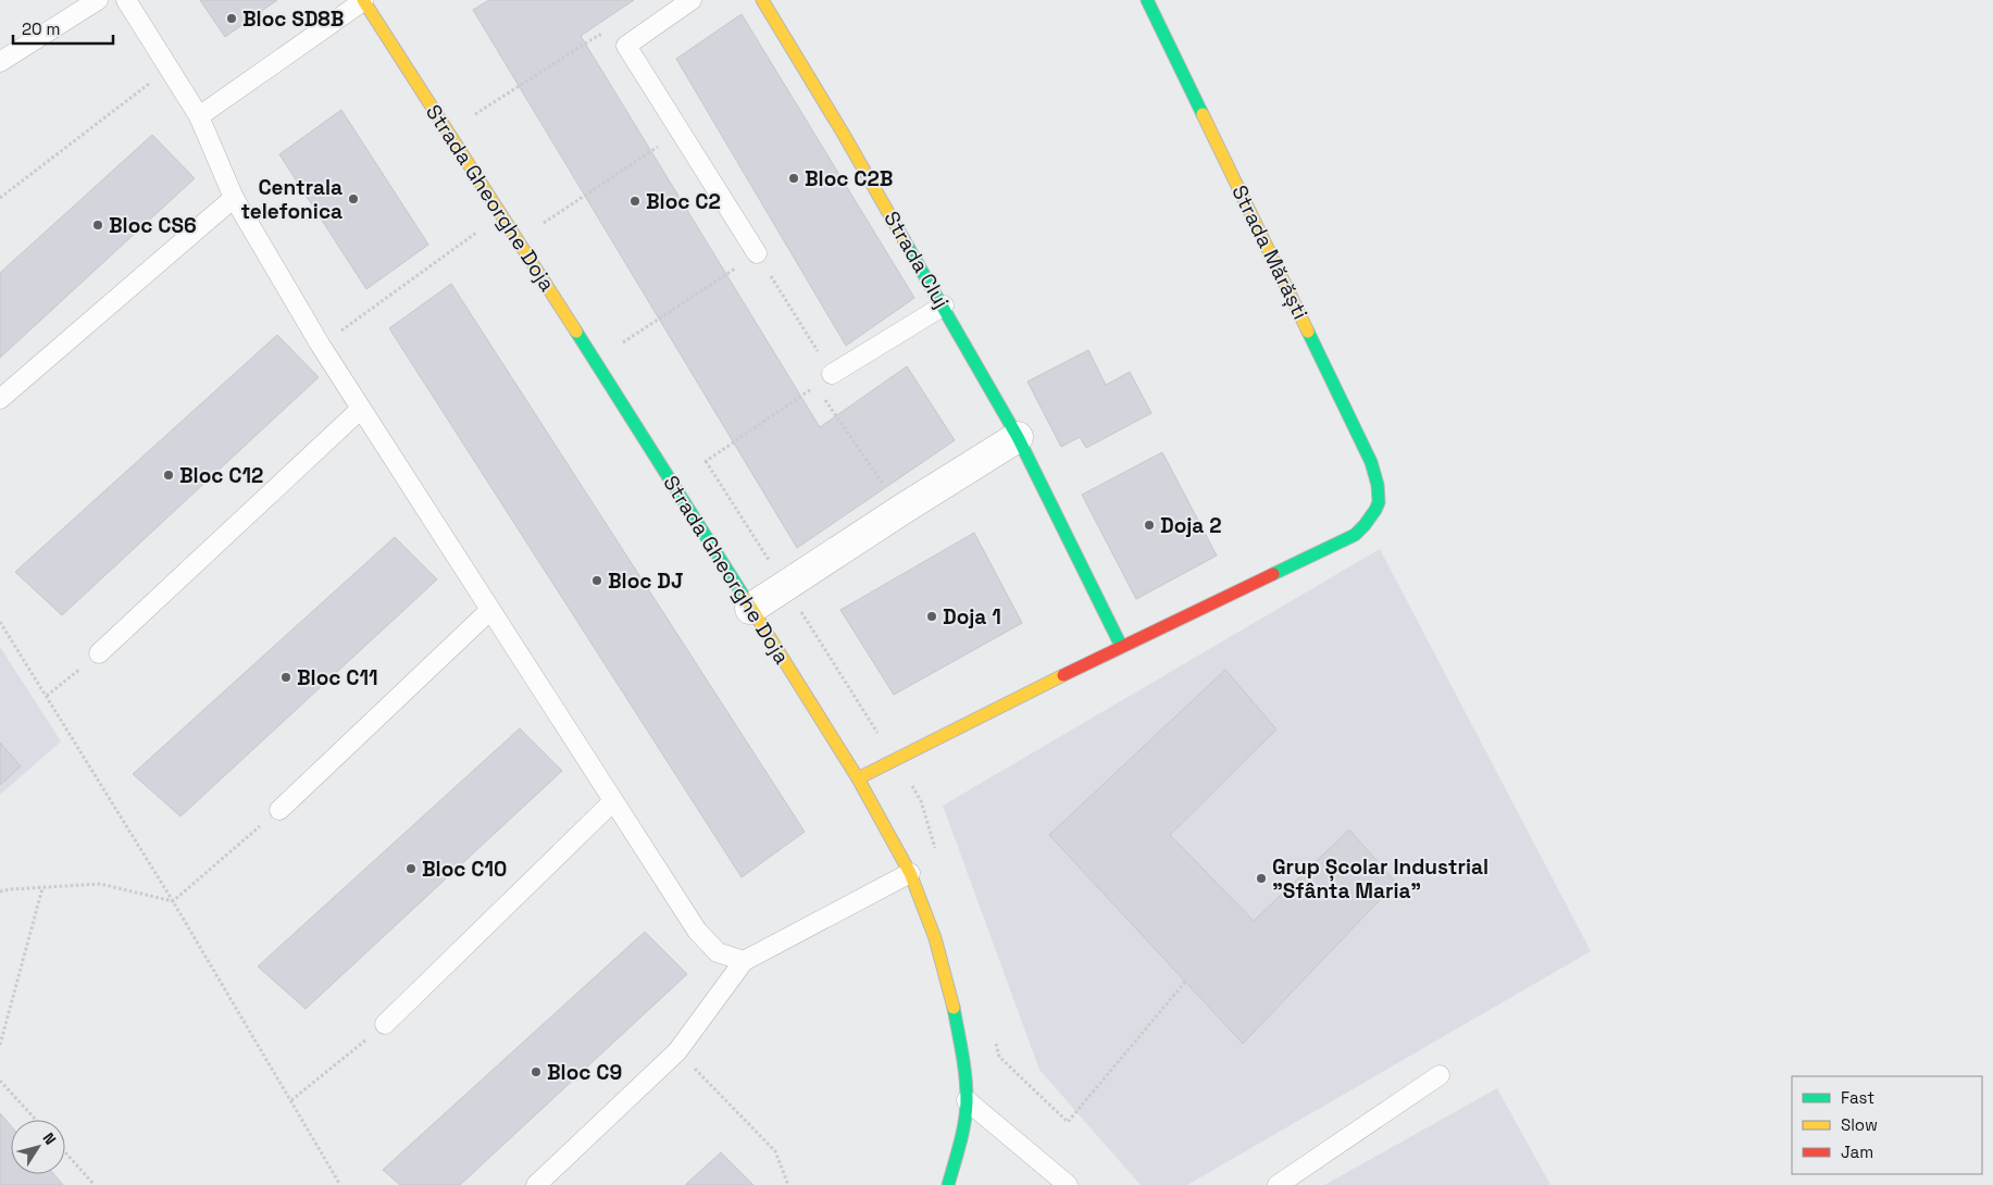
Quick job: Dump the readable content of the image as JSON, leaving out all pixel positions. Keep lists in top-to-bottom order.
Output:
{
  "streets": {
    "street": ["Strada Gheorghe Doja", "Strada Mărăști", "Strada Cluj"]
  },
  "crossings": [
    ["Strada Mărăști", "Strada Cluj"]
  ],
  "places": [
    "Bloc SD8B",
    "Bloc C2B",
    "Centrala telefonica",
    "Bloc C2",
    "Bloc CS6",
    "Bloc C12",
    "Doja 2",
    "Bloc DJ",
    "Doja 1",
    "Bloc C11",
    "Bloc C10",
    "Grup Școlar Industrial \"Sfânta Maria\"",
    "Bloc C9"
  ],
  "legend": ["Fast", "Slow", "Jam"],
  "scale_bar": "20 m",
  "north": "top right"
}
